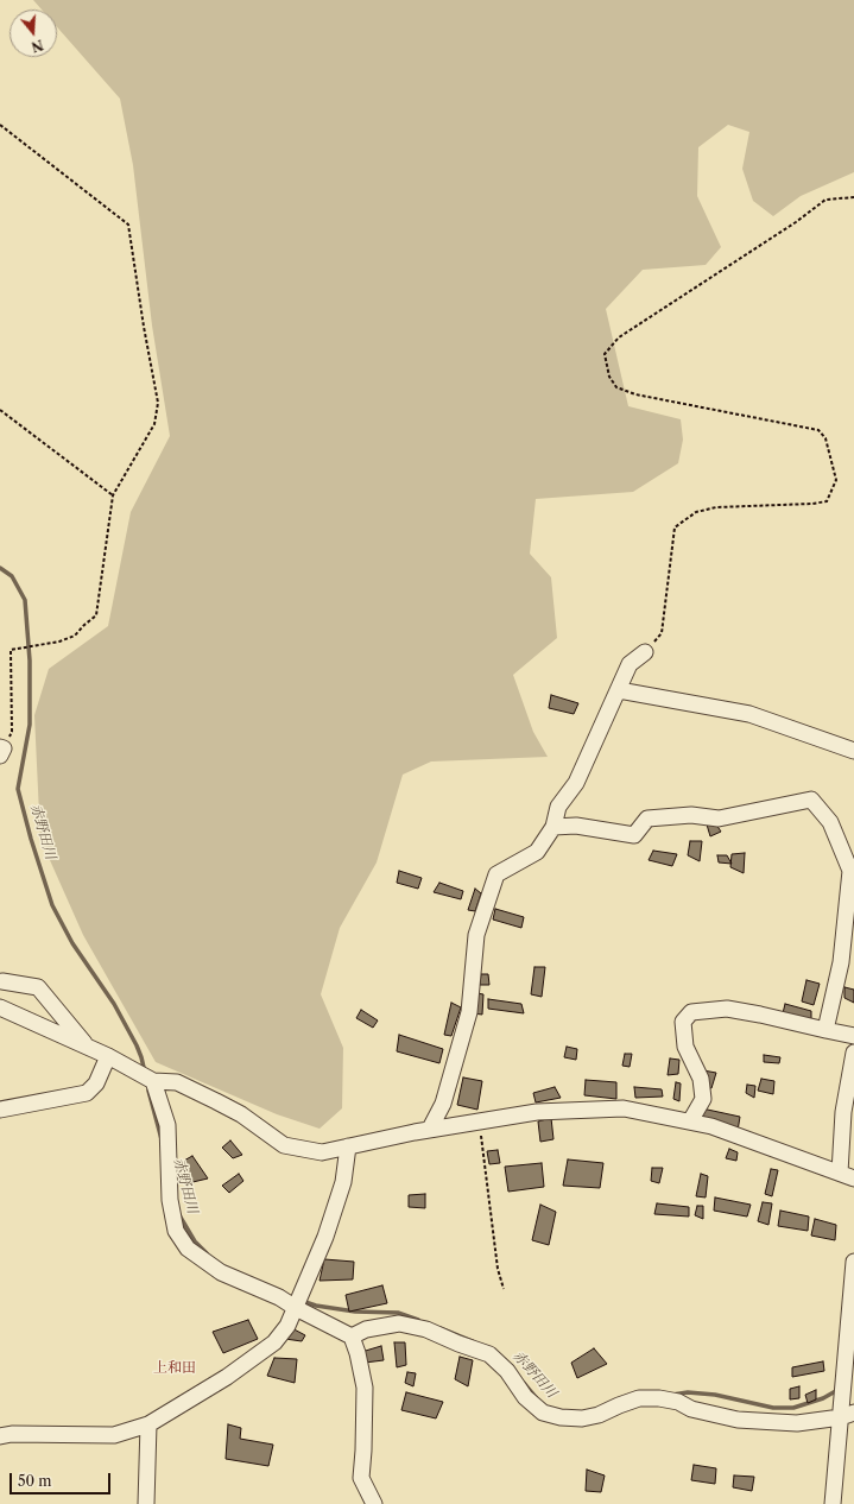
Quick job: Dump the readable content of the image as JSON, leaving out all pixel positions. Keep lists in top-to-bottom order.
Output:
{
  "districts": ["上和田"],
  "water": ["赤野田川"],
  "scale_bar": "50 m",
  "north": "bottom"
}
